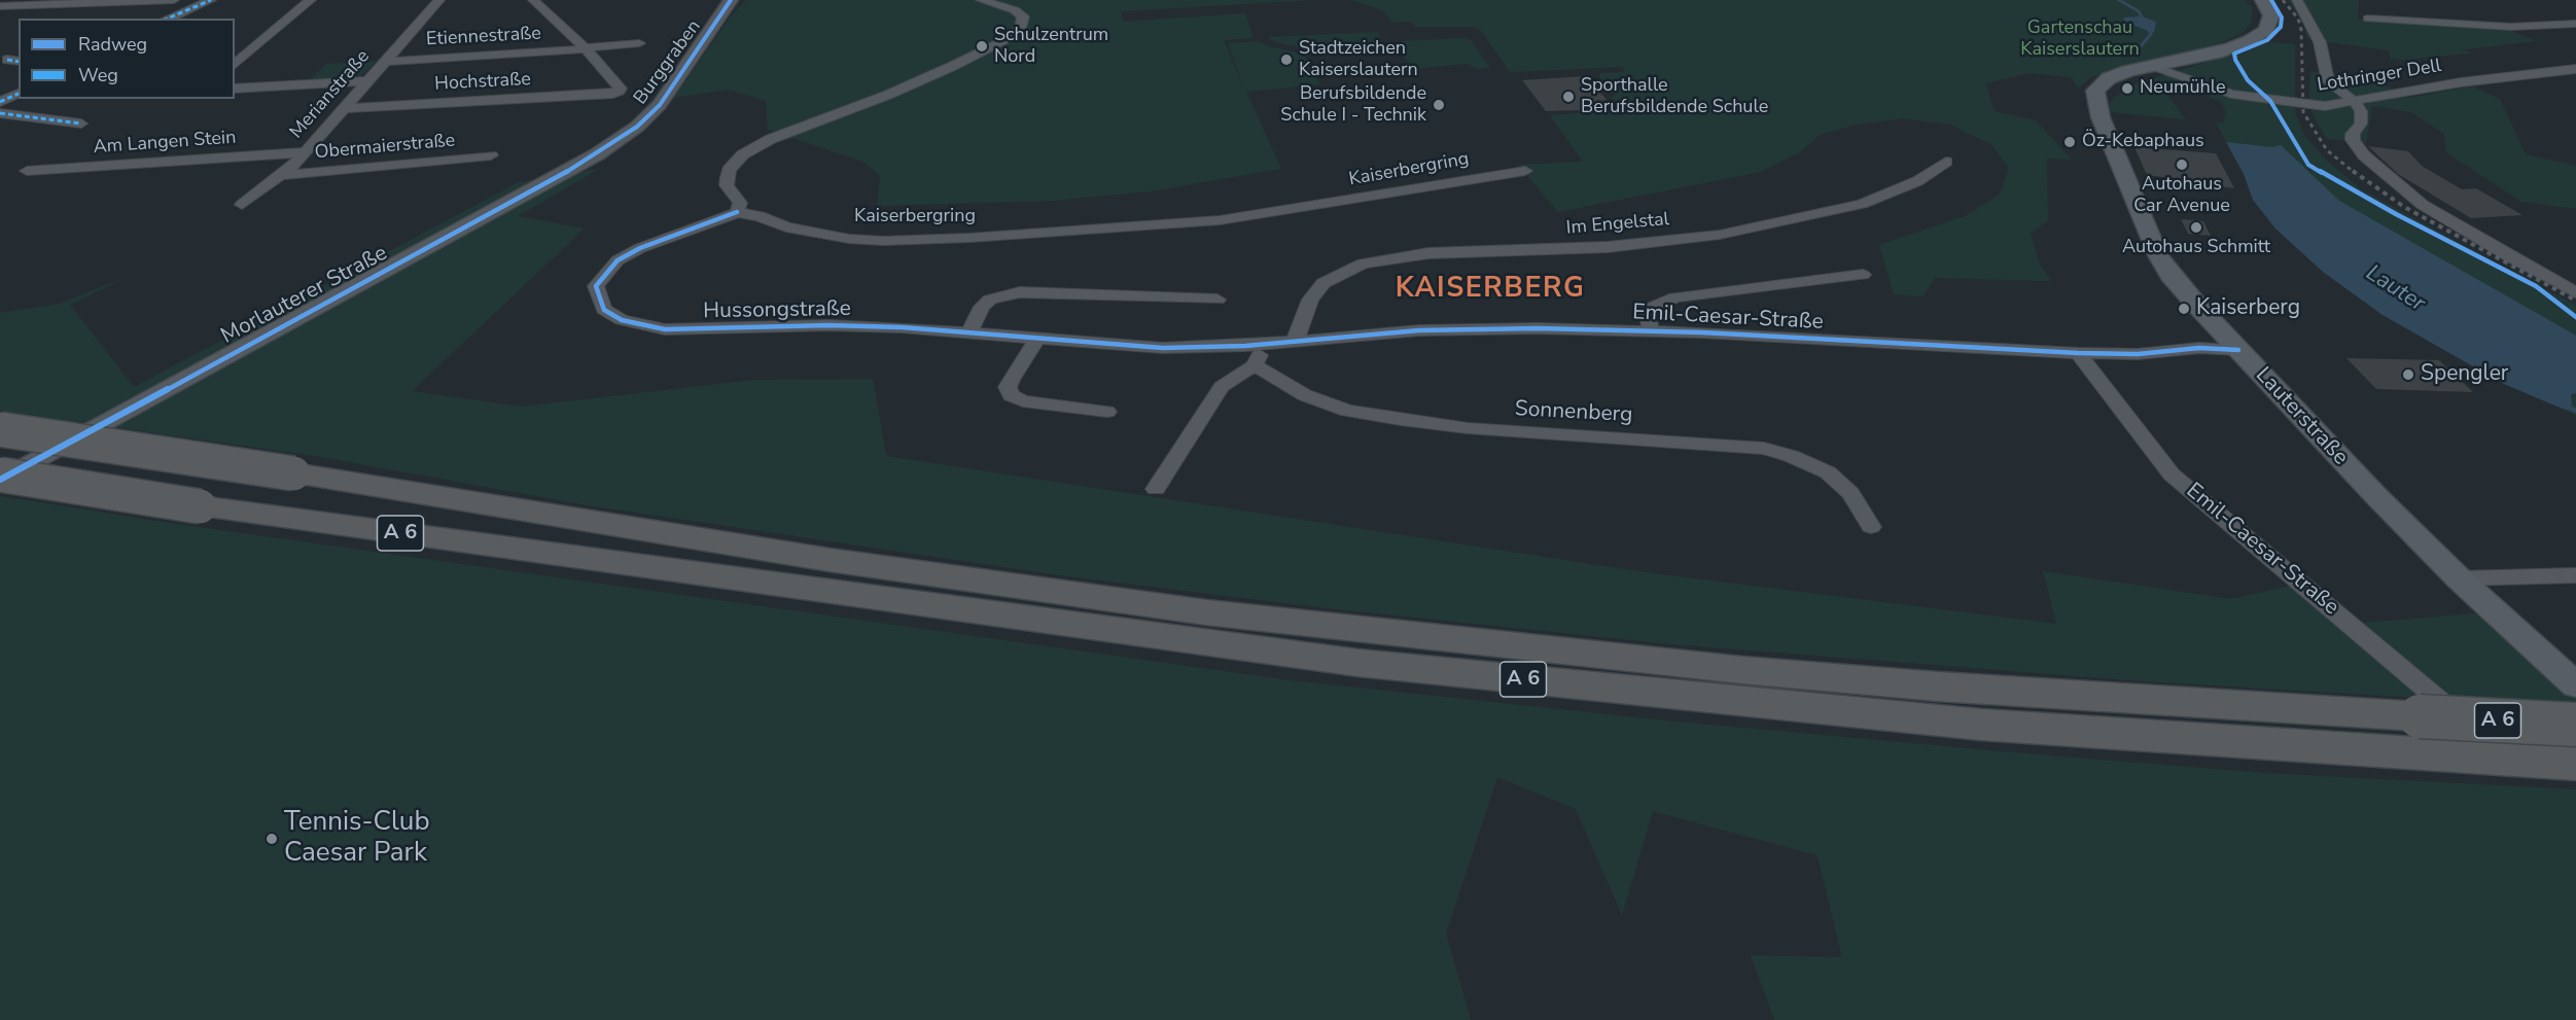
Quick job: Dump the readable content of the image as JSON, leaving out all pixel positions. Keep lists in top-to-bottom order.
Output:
{
  "streets": {
    "highway": ["A 6"],
    "main road": ["Lauterstraße"],
    "street": [
      "Etiennestraße",
      "Burggraben",
      "Lothringer Dell",
      "Hochstraße",
      "Merianstraße",
      "Am Langen Stein",
      "Obermaierstraße",
      "Kaiserbergring",
      "Im Engelstal",
      "Morlauterer Straße",
      "Hussongstraße",
      "Emil-Caesar-Straße",
      "Sonnenberg"
    ]
  },
  "crossings": [
    ["Etiennestraße", "Hochstraße"],
    ["Etiennestraße", "Merianstraße"],
    ["Burggraben", "Morlauterer Straße"],
    ["Hochstraße", "Merianstraße"],
    ["Merianstraße", "Am Langen Stein"],
    ["Merianstraße", "Obermaierstraße"],
    ["Kaiserbergring", "Hussongstraße"],
    ["Im Engelstal", "Emil-Caesar-Straße"],
    ["Hussongstraße", "Emil-Caesar-Straße"],
    ["Emil-Caesar-Straße", "Lauterstraße"],
    ["Emil-Caesar-Straße", "A 6"]
  ],
  "districts": ["KAISERBERG"],
  "water": ["Lauter"],
  "parks": ["Gartenschau Kaiserslautern"],
  "places": [
    "Schulzentrum Nord",
    "Stadtzeichen Kaiserslautern",
    "Neumühle",
    "Sporthalle Berufsbildende Schule",
    "Berufsbildende Schule I - Technik",
    "Öz-Kebaphaus",
    "Autohaus Car Avenue",
    "Autohaus Schmitt",
    "Kaiserberg",
    "Spengler",
    "Tennis-Club Caesar Park"
  ],
  "legend": ["Radweg", "Weg"]
}
